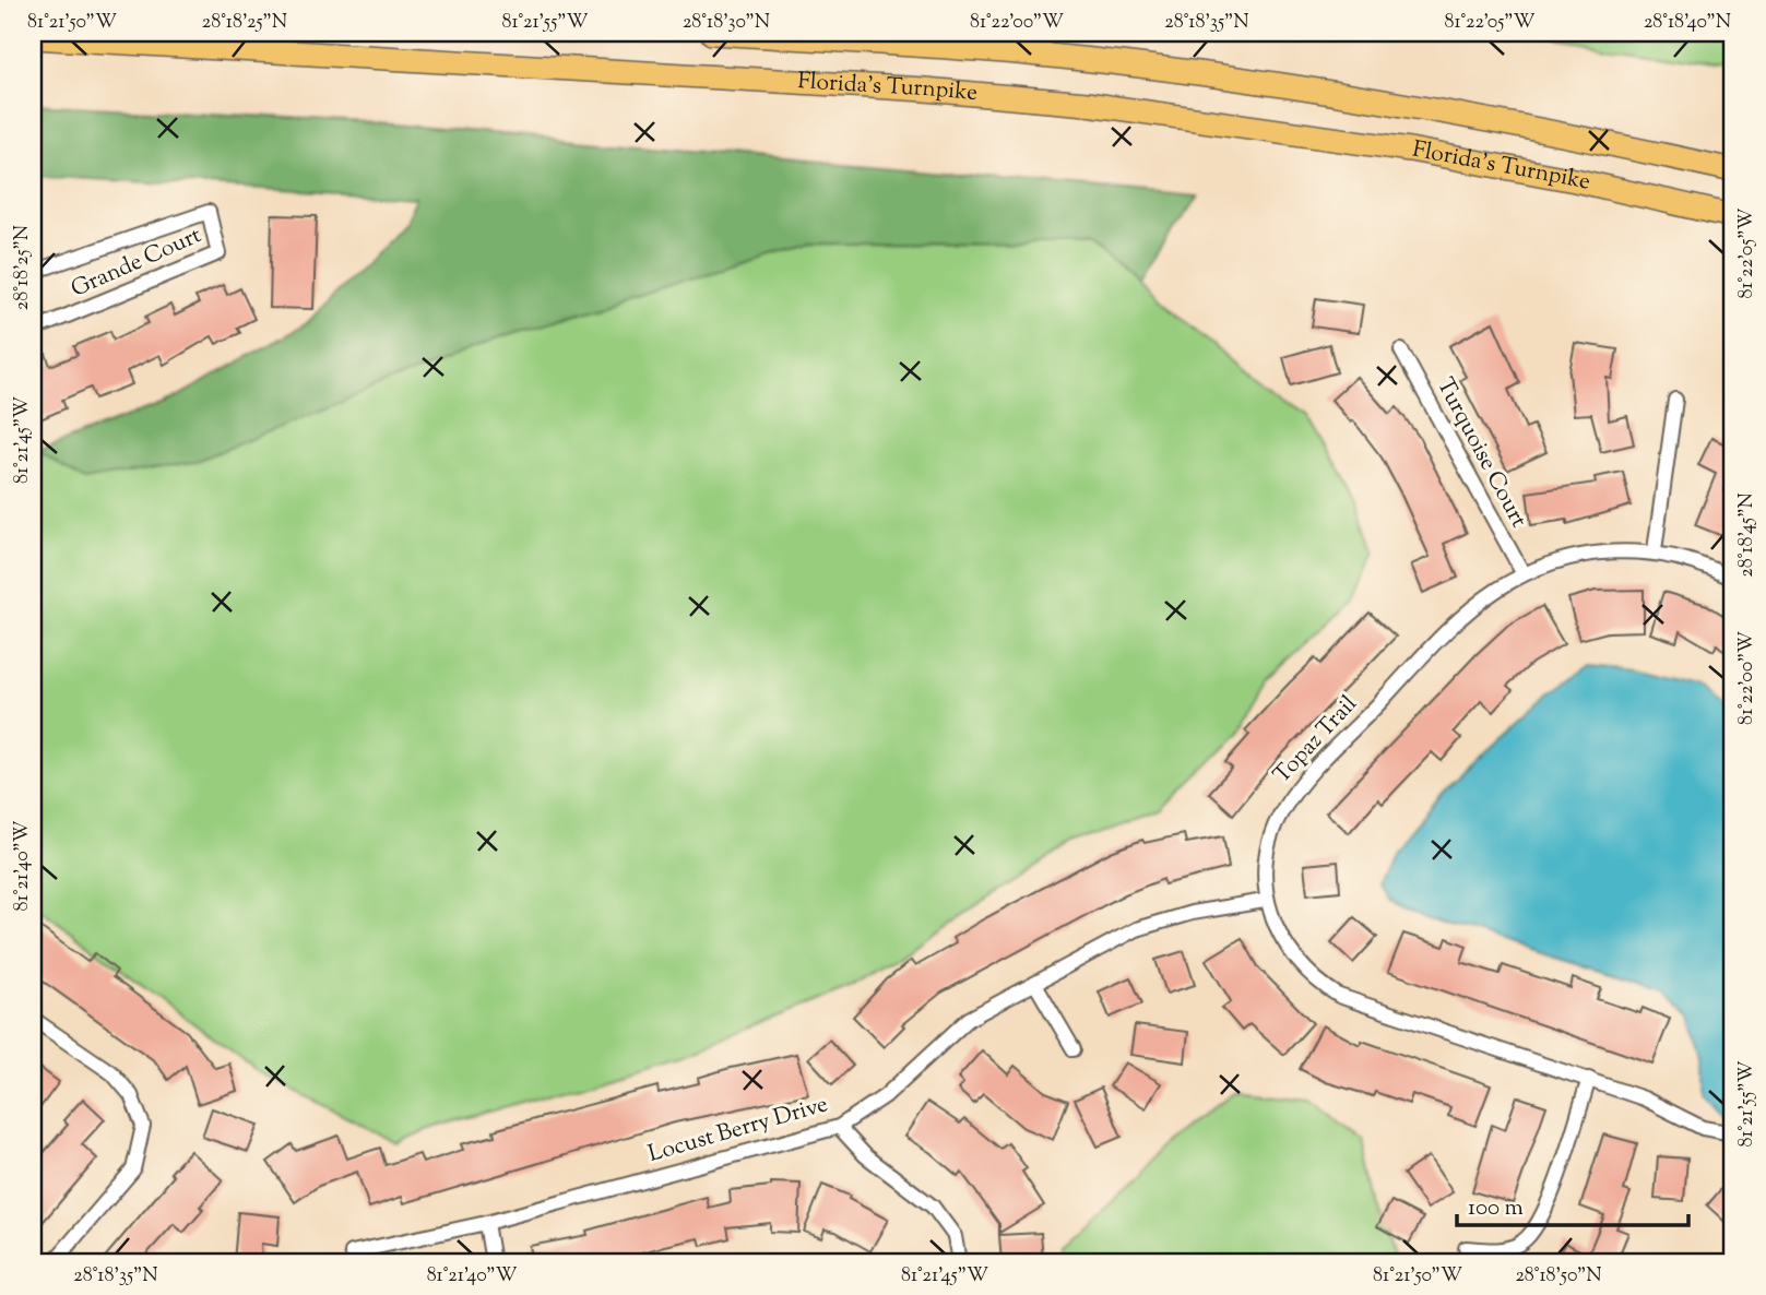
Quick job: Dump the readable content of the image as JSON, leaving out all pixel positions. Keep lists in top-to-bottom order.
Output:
{
  "streets": {
    "highway": ["Florida's Turnpike"],
    "street": [
      "Grande Court",
      "Turquoise Court",
      "Topaz Trail",
      "Locust Berry Drive"
    ]
  },
  "crossings": [
    ["Turquoise Court", "Topaz Trail"],
    ["Topaz Trail", "Locust Berry Drive"]
  ],
  "scale_bar": "100 m",
  "coordinates": [
    "81°21'50\"W",
    "28°18'25\"N",
    "81°21'55\"W",
    "28°18'30\"N",
    "81°22'00\"W",
    "28°18'35\"N",
    "81°22'05\"W",
    "28°18'40\"N",
    "81°21'45\"W",
    "28°18'45\"N",
    "81°21'40\"W",
    "28°18'50\"N"
  ]
}
